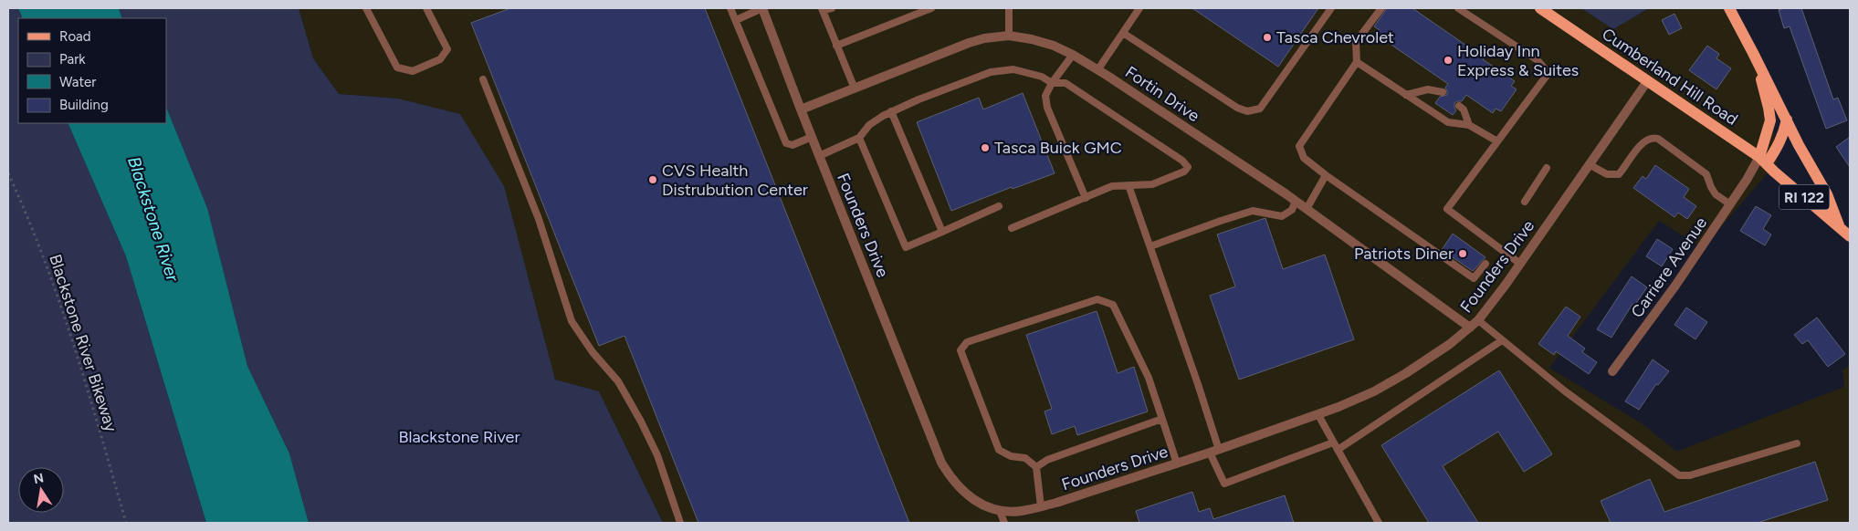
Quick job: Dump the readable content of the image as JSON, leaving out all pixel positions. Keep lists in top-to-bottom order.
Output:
{
  "streets": {
    "main road": ["Cumberland Hill Road", "RI 122"],
    "street": ["Fortin Drive", "Founders Drive", "Carriere Avenue"],
    "path": ["Blackstone River Bikeway"]
  },
  "crossings": [
    ["Cumberland Hill Road", "RI 122"],
    ["Cumberland Hill Road", "Founders Drive"],
    ["Cumberland Hill Road", "Carriere Avenue"],
    ["Fortin Drive", "Founders Drive"],
    ["RI 122", "Carriere Avenue"]
  ],
  "water": ["Blackstone River"],
  "parks": ["Blackstone River"],
  "places": [
    "Tasca Chevrolet",
    "Holiday Inn Express & Suites",
    "Tasca Buick GMC",
    "CVS Health Distrubution Center",
    "Patriots Diner"
  ],
  "legend": [
    "Road",
    "Park",
    "Water",
    "Building"
  ],
  "north": "top"
}
